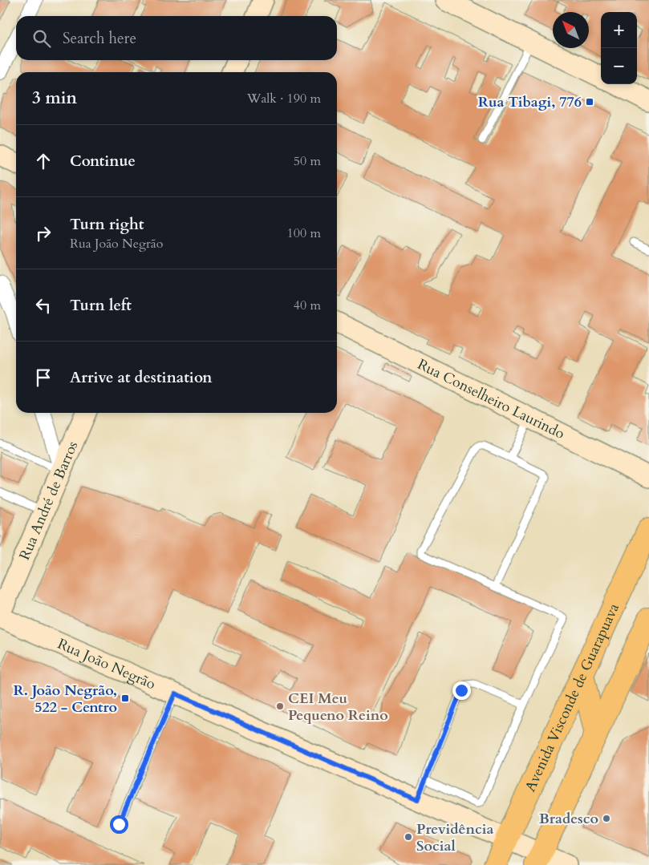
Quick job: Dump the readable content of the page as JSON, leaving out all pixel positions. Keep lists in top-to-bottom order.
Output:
{
  "streets": {
    "main road": [
      "Rua Conselheiro Laurindo",
      "Rua André de Barros",
      "Rua João Negrão",
      "Avenida Visconde de Guarapuava"
    ]
  },
  "crossings": [
    ["Rua João Negrão", "Avenida Visconde de Guarapuava"]
  ],
  "places": {
    "transit": ["Rua Tibagi, 776", "R. João Negrão, 522 - Centro"],
    "other": ["CEI Meu Pequeno Reino", "Bradesco", "Previdência Social"]
  },
  "north": "top left",
  "page": {
    "map_buttons": ["+", "−"],
    "search": "Search here",
    "heading": ["3 min", "Walk · 190 m"],
    "list": [
      ["Continue", "50 m"],
      ["Turn right", "Rua João Negrão", "100 m"],
      ["Turn left", "40 m"],
      "Arrive at destination"
    ]
  }
}
